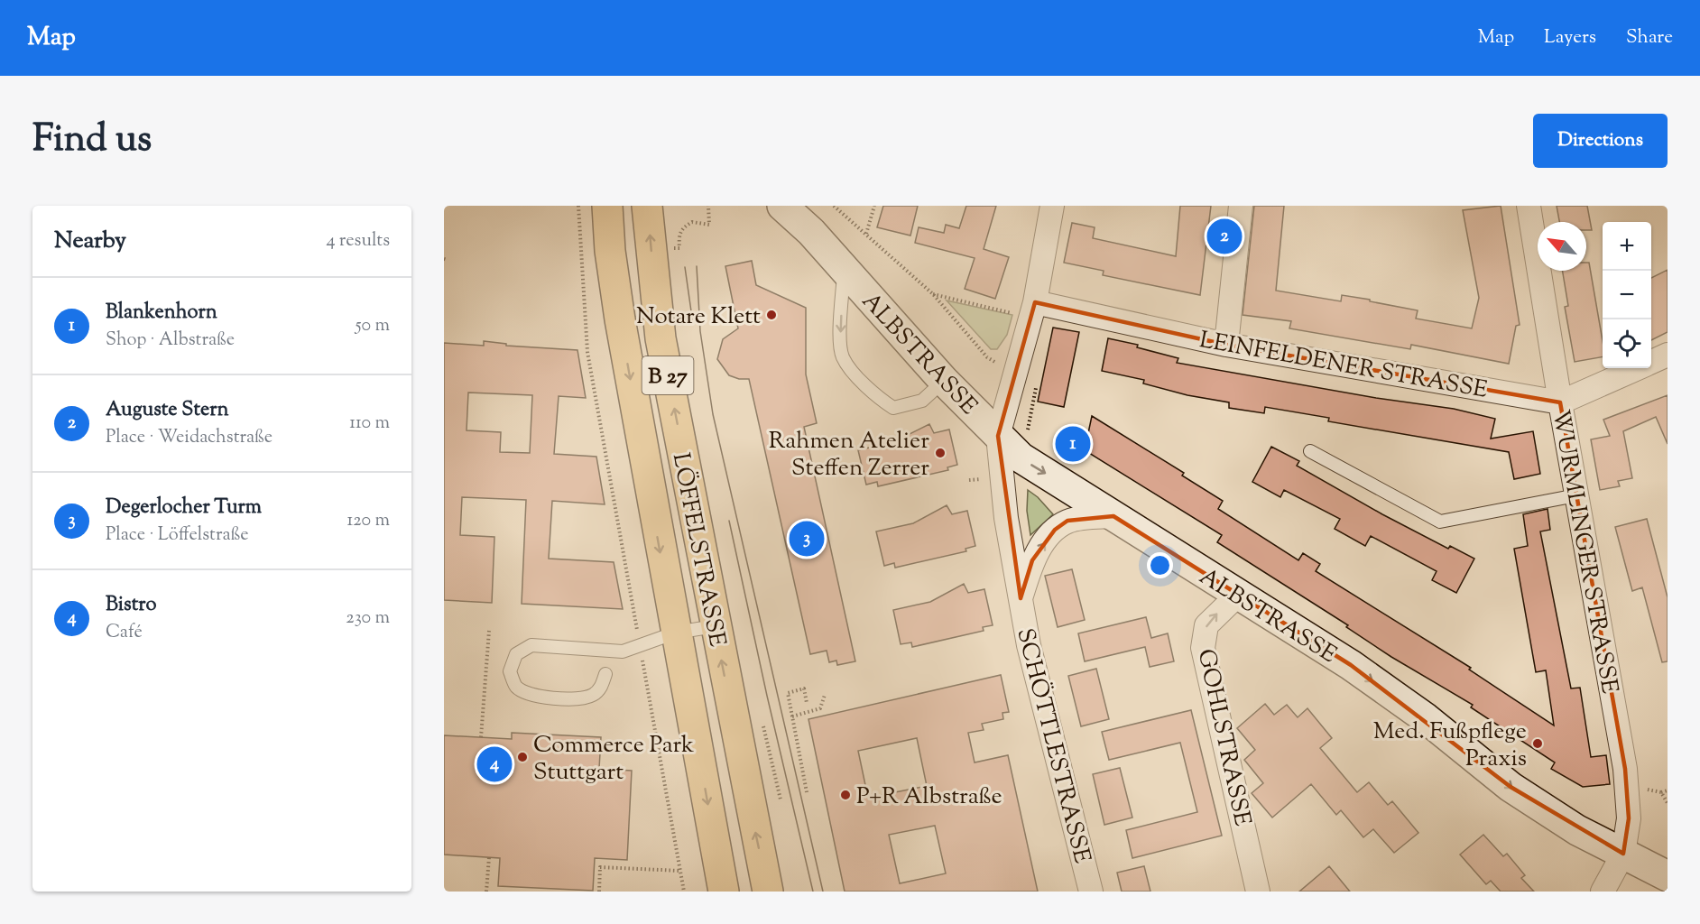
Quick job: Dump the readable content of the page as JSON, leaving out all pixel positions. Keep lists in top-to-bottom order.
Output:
{
  "streets": {
    "main road": ["B 27", "LÖFFELSTRASSE"],
    "street": [
      "ALBSTRASSE",
      "LEINFELDENER STRASSE",
      "WURMLINGER STRASSE",
      "GOHLSTRASSE",
      "SCHÖTTLESTRASSE"
    ]
  },
  "crossings": [
    ["ALBSTRASSE", "WURMLINGER STRASSE"],
    ["ALBSTRASSE", "GOHLSTRASSE"],
    ["ALBSTRASSE", "SCHÖTTLESTRASSE"],
    ["LEINFELDENER STRASSE", "WURMLINGER STRASSE"]
  ],
  "one_way": ["ALBSTRASSE", "GOHLSTRASSE"],
  "places": [
    "Notare Klett",
    "Rahmen Atelier Steffen Zerrer",
    "Med. Fußpflege Praxis",
    "Commerce Park Stuttgart",
    "P+R Albstraße"
  ],
  "north": "top left",
  "page": {
    "header": "Map",
    "nav": ["Map", "Layers", "Share"],
    "title": "Find us",
    "buttons": "Directions",
    "heading": ["Nearby", "4 results"],
    "pins": [
      "2",
      "1",
      "3",
      "4"
    ],
    "map_buttons": ["+", "−"],
    "list": [
      {
        "mark": "1",
        "name": "Blankenhorn",
        "note": "Shop · Albstraße",
        "value": "50 m"
      },
      {
        "mark": "2",
        "name": "Auguste Stern",
        "note": "Place · Weidachstraße",
        "value": "110 m"
      },
      {
        "mark": "3",
        "name": "Degerlocher Turm",
        "note": "Place · Löffelstraße",
        "value": "120 m"
      },
      {
        "mark": "4",
        "name": "Bistro",
        "note": "Café",
        "value": "230 m"
      }
    ]
  }
}
